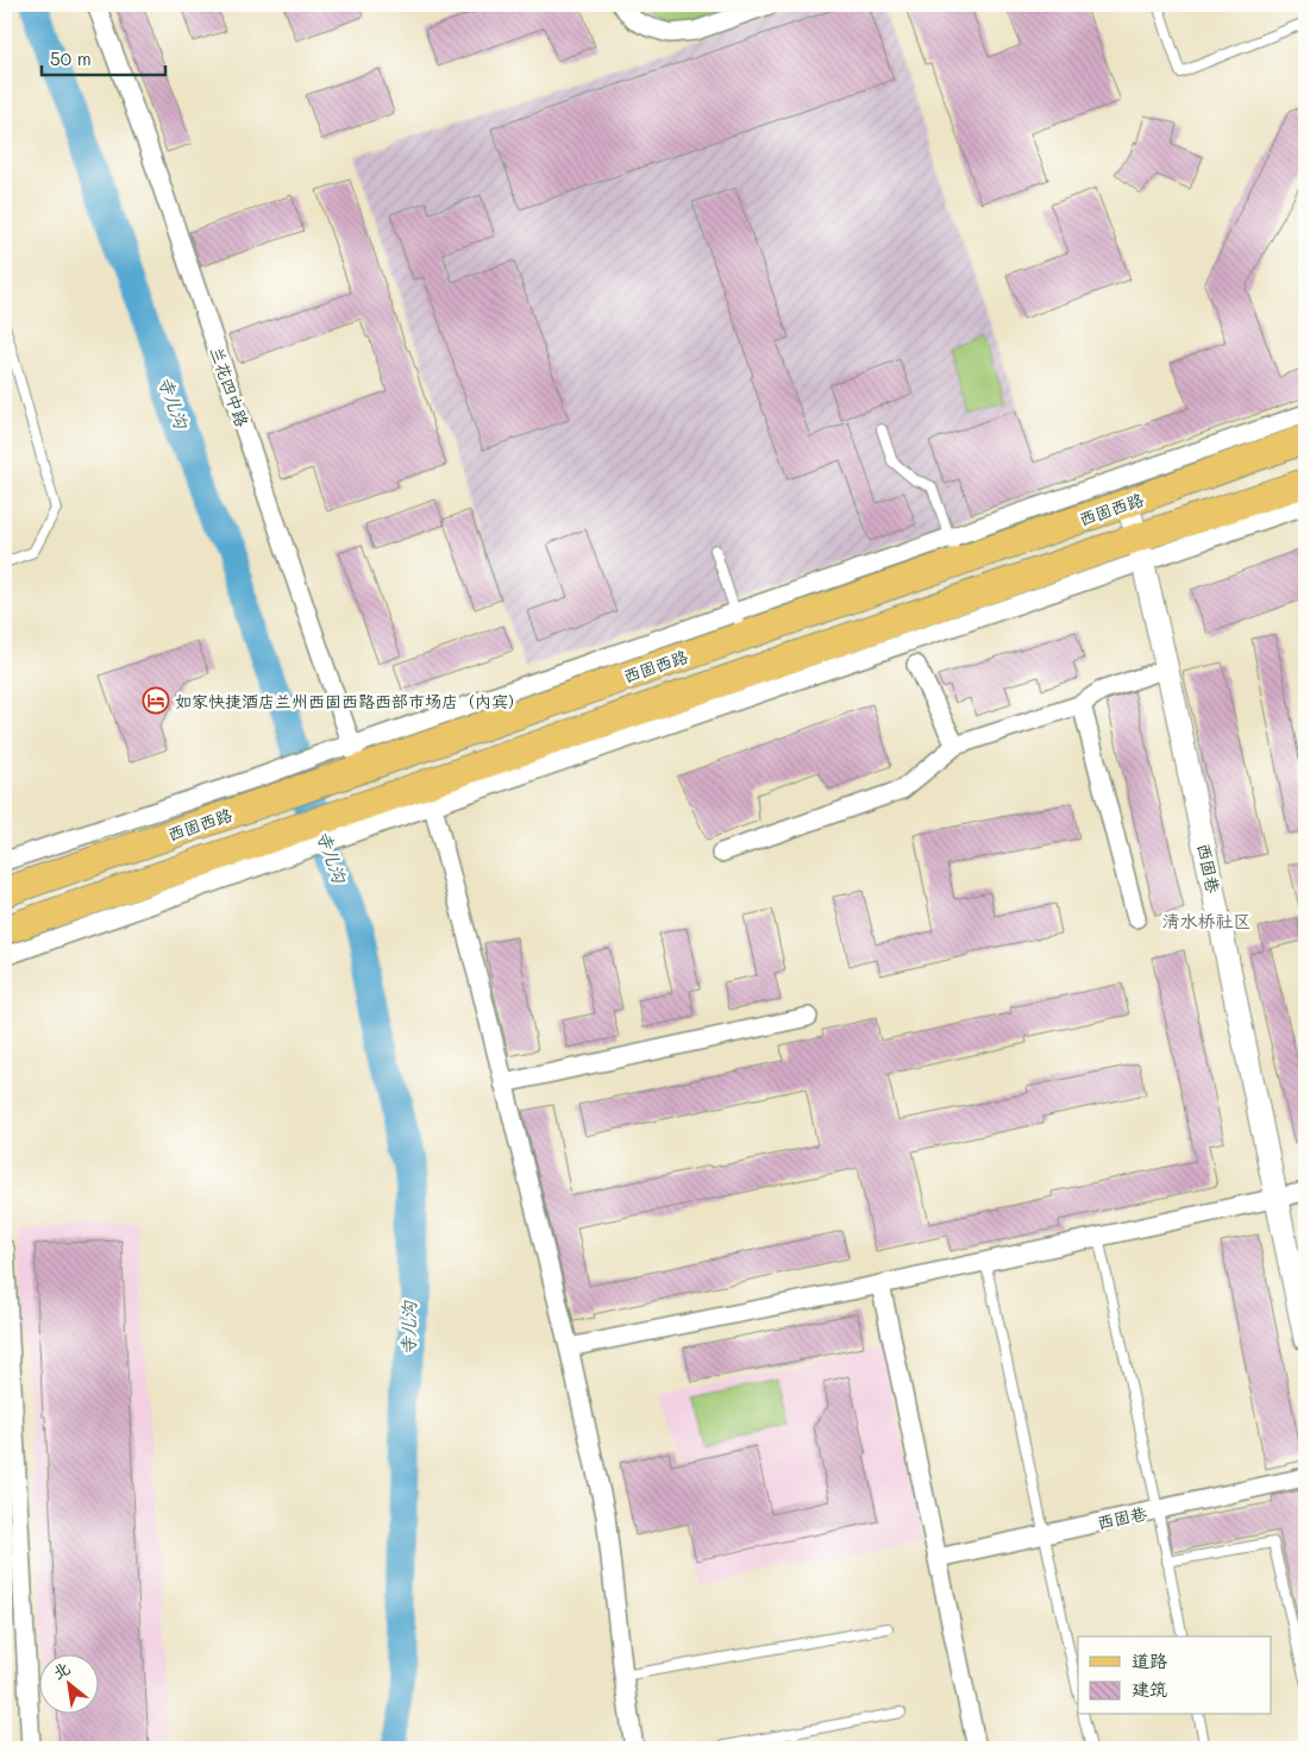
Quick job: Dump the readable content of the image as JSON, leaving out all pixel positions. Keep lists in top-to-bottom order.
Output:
{
  "streets": {
    "main road": ["西固西路"],
    "street": ["兰花四中路", "西固巷"]
  },
  "crossings": [
    ["兰花四中路", "西固西路"],
    ["西固西路", "西固巷"]
  ],
  "districts": ["清水桥社区"],
  "water": ["寺儿沟"],
  "places": {
    "hotel": ["如家快捷酒店兰州西固西路西部市场店（内宾）"]
  },
  "legend": ["道路", "建筑"],
  "scale_bar": "50 m",
  "north": "top left"
}
